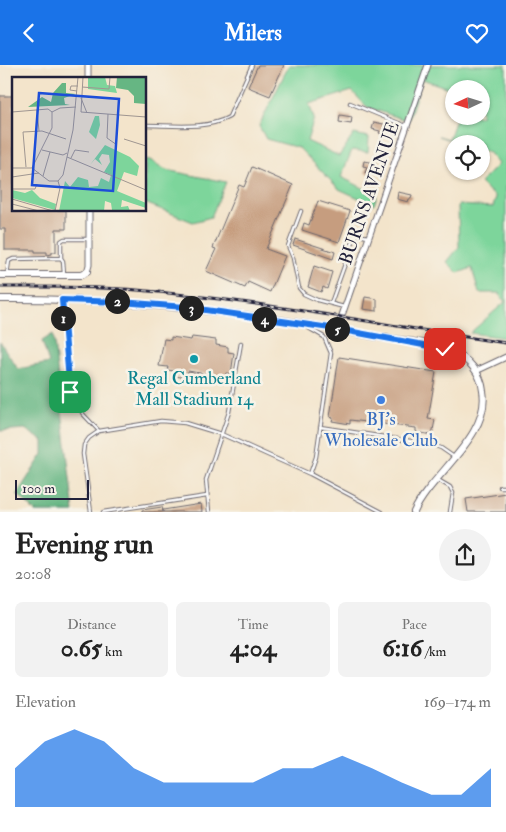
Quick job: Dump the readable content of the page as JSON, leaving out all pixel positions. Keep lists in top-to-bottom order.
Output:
{
  "streets": {
    "street": ["BURNS AVENUE"]
  },
  "places": ["Regal Cumberland Mall Stadium 14", "BJ's Wholesale Club"],
  "scale_bar": "100 m",
  "north": "left",
  "page": {
    "header": "Milers",
    "pins": [
      "2",
      "3",
      "1",
      "4",
      "5"
    ],
    "scale": "100 m",
    "heading": ["Evening run", "20:08"],
    "stats": [
      ["Distance", "0.65 km"],
      ["Time", "4:04"],
      ["Pace", "6:16 /km"]
    ],
    "chart": ["Elevation", "169–174 m"]
  }
}
